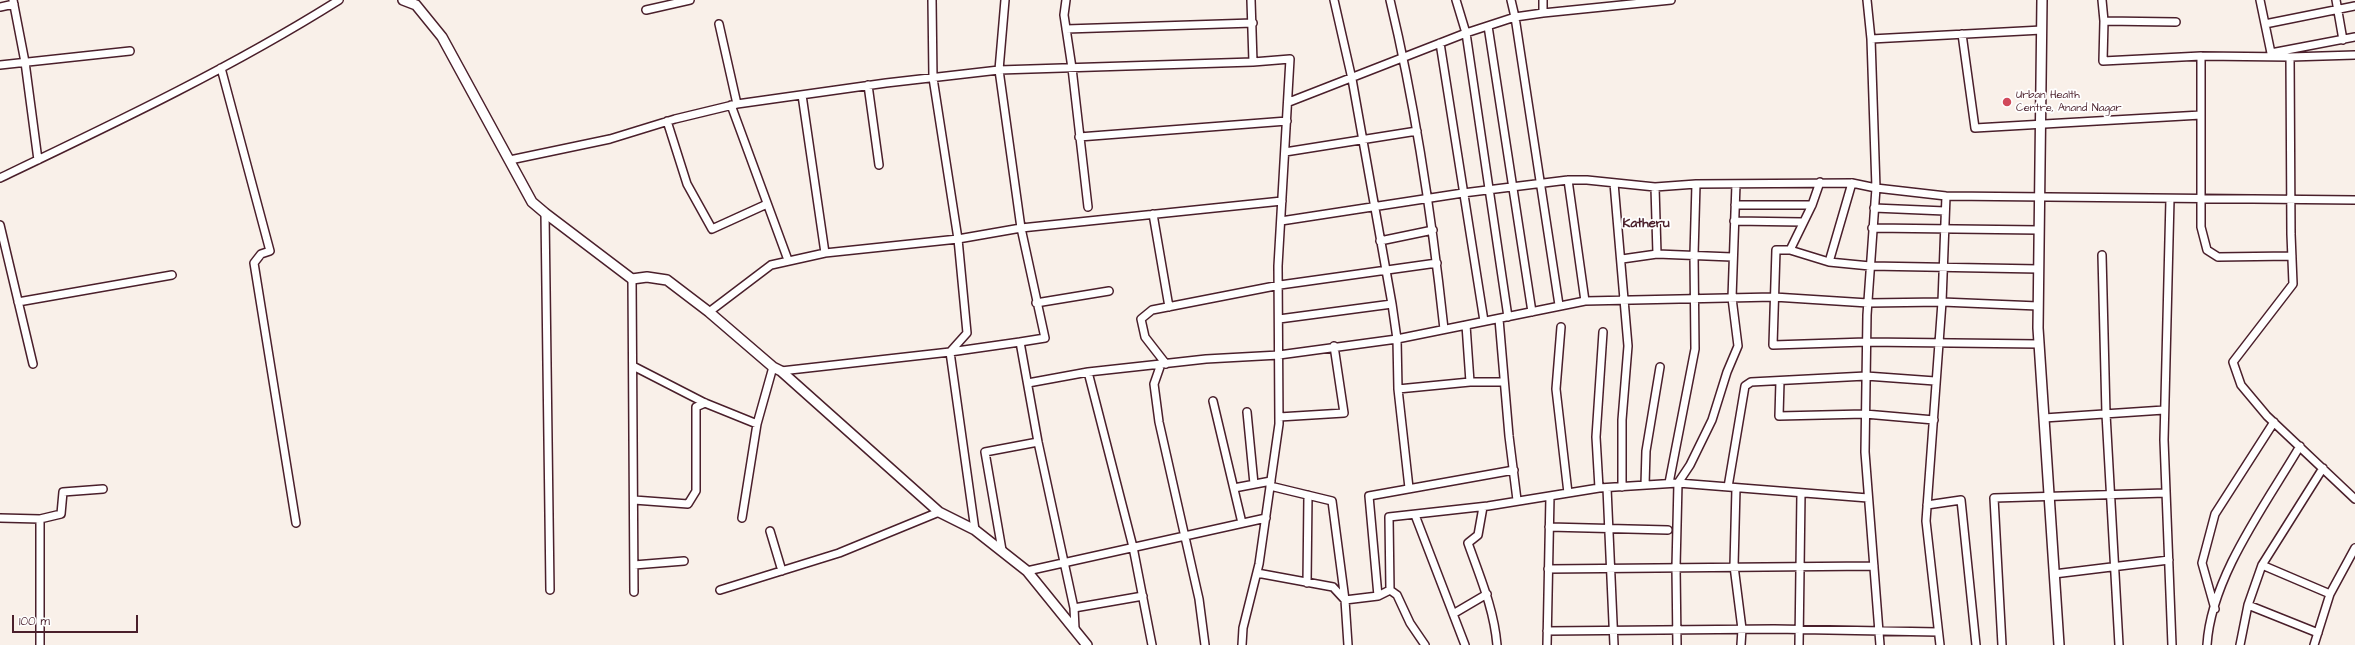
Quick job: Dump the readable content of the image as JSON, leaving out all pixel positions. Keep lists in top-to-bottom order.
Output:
{
  "districts": ["Katheru"],
  "places": ["Urban Health Centre, Anand Nagar"],
  "scale_bar": "100 m"
}
